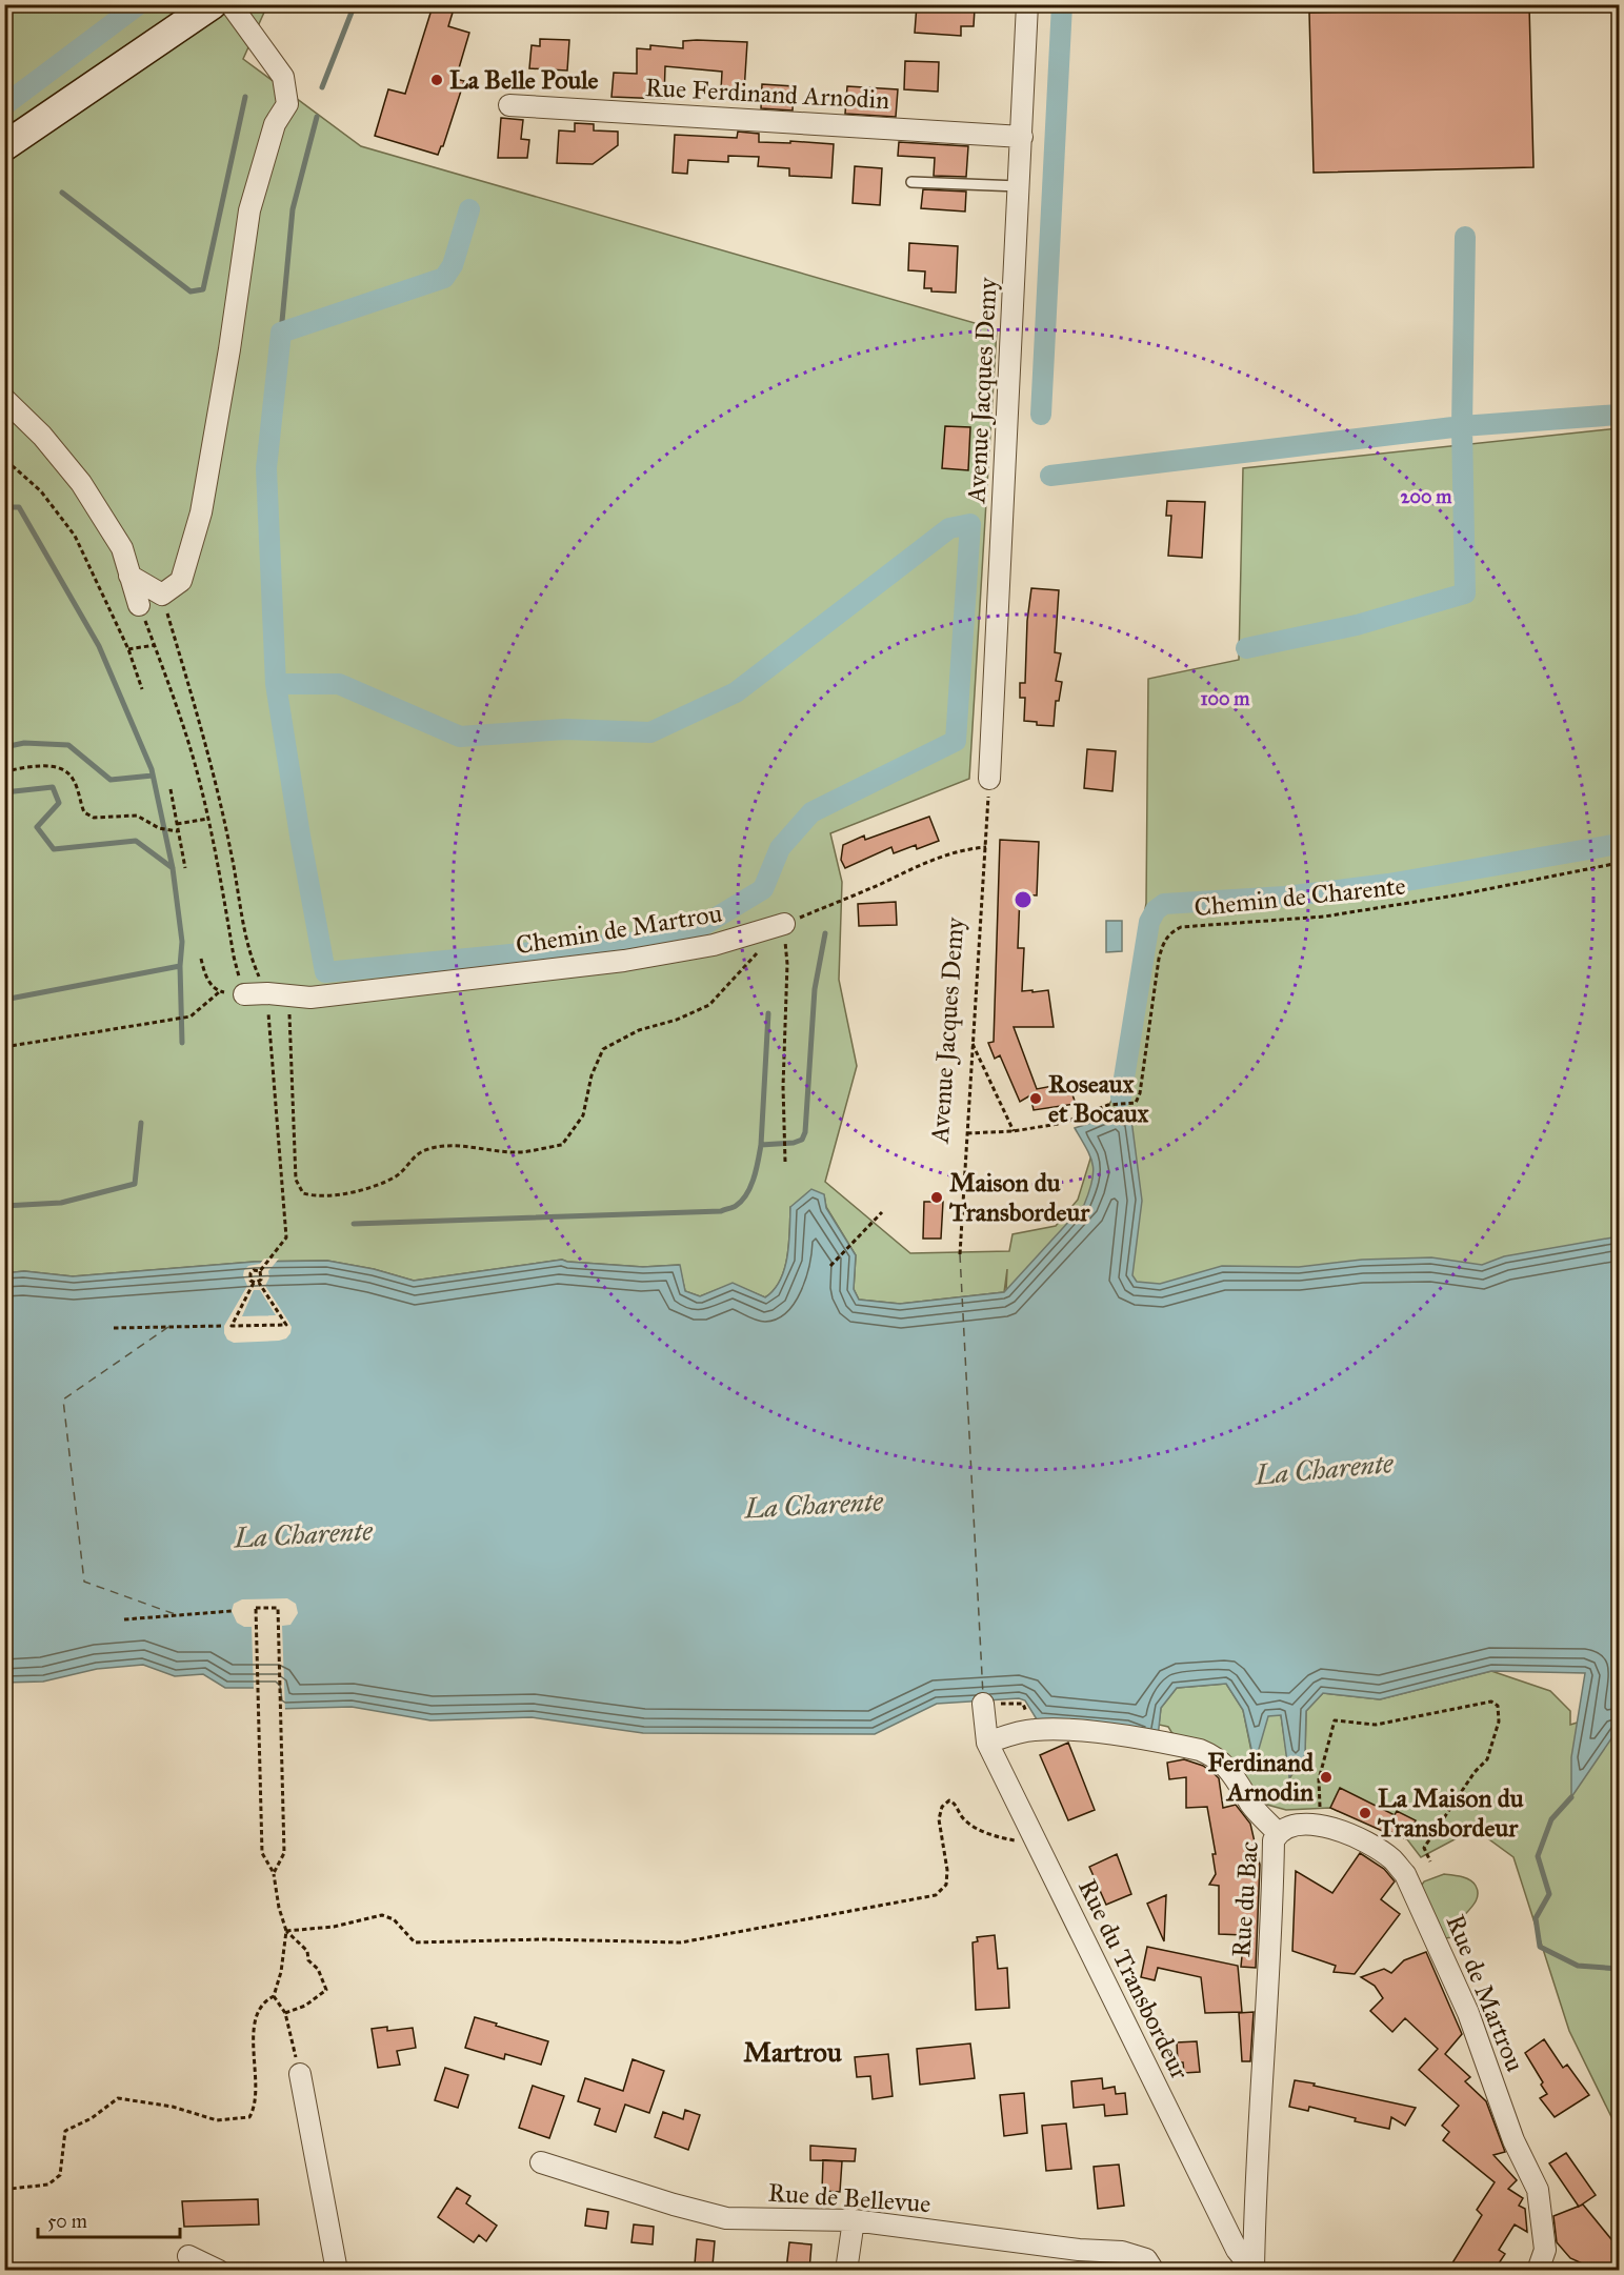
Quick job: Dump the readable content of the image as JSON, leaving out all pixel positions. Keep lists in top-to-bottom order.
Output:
{
  "streets": {
    "street": [
      "Rue Ferdinand Arnodin",
      "Avenue Jacques Demy",
      "Chemin de Martrou",
      "Rue du Bac",
      "Rue du Transbordeur",
      "Rue de Martrou",
      "Rue de Bellevue"
    ],
    "path": ["Chemin de Charente"]
  },
  "crossings": [
    ["Rue Ferdinand Arnodin", "Avenue Jacques Demy"],
    ["Avenue Jacques Demy", "Chemin de Charente"],
    ["Rue du Bac", "Rue du Transbordeur"],
    ["Rue du Bac", "Rue de Martrou"]
  ],
  "districts": ["Martrou"],
  "water": ["La Charente"],
  "places": [
    "La Belle Poule",
    "Roseaux et Bocaux",
    "Maison du Transbordeur",
    "Ferdinand Arnodin",
    "La Maison du Transbordeur"
  ],
  "scale_bar": "50 m",
  "rings": ["200 m", "100 m"]
}
